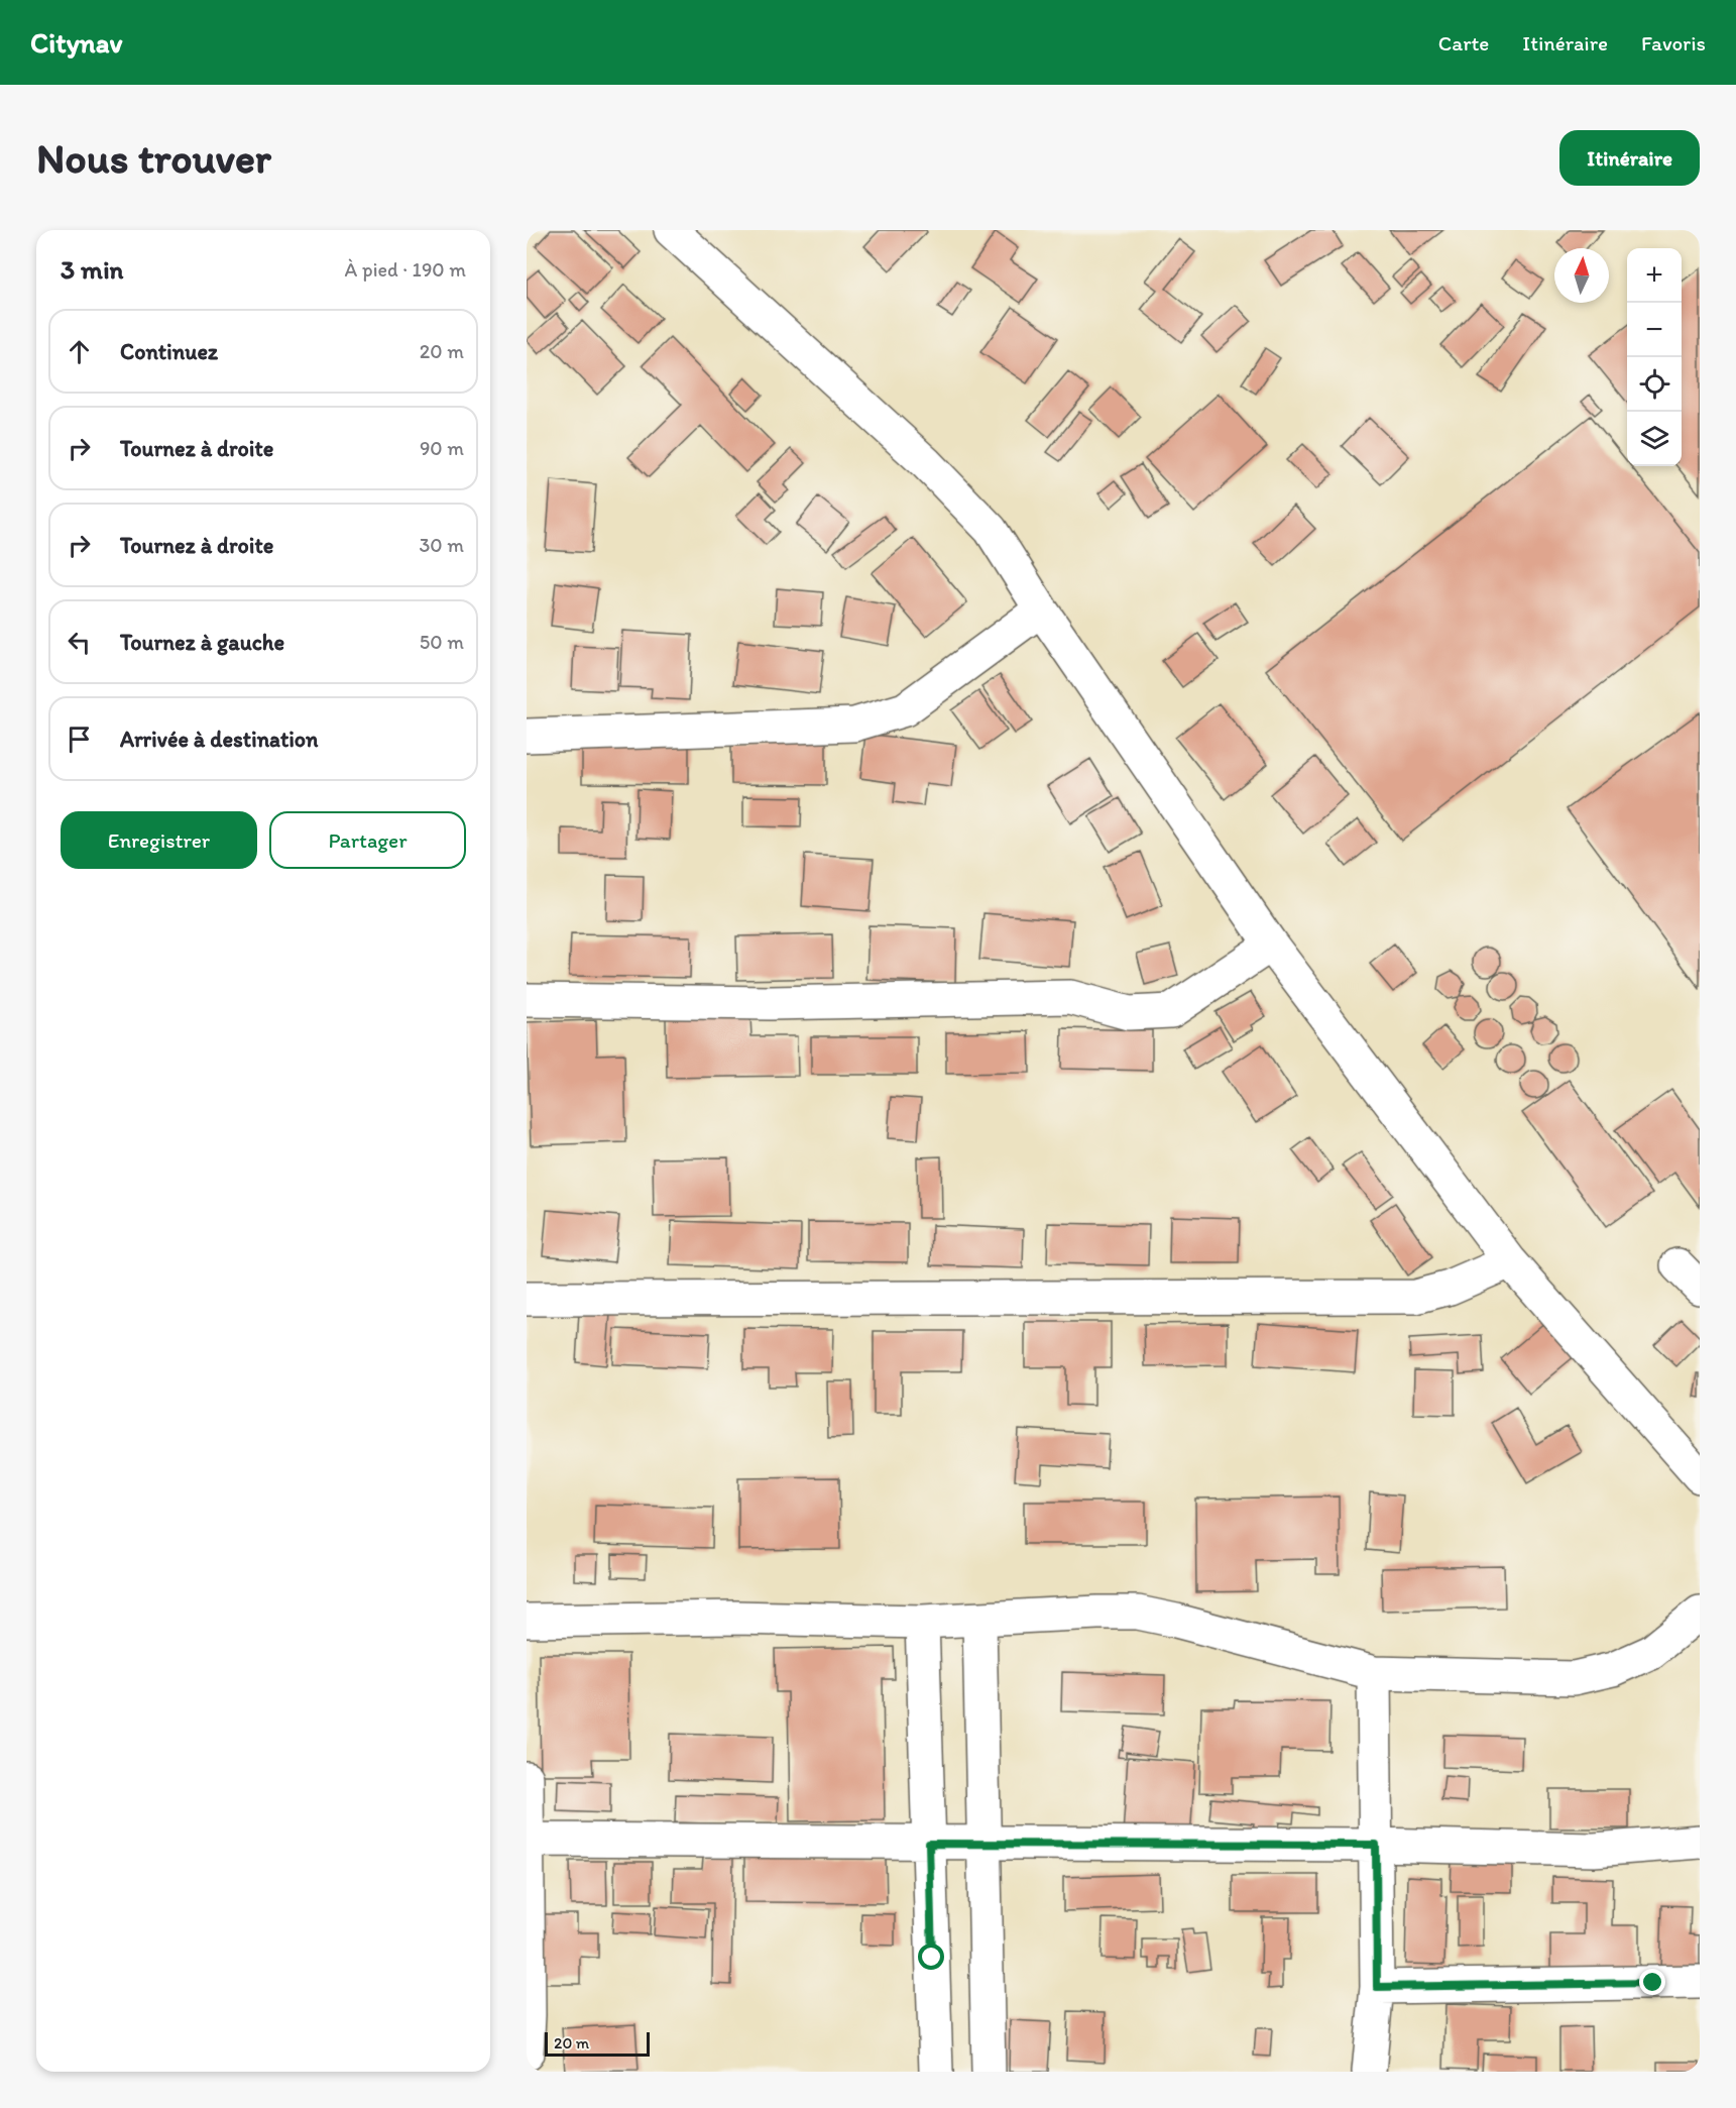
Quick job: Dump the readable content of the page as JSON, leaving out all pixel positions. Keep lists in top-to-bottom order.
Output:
{
  "scale_bar": "20 m",
  "north": "top",
  "page": {
    "header": "Citynav",
    "nav": ["Carte", "Itinéraire", "Favoris"],
    "buttons": [
      "Itinéraire",
      ["Enregistrer", "Partager"]
    ],
    "title": "Nous trouver",
    "heading": ["3 min", "À pied · 190 m"],
    "map_buttons": ["+", "−"],
    "list": [
      ["Continuez", "20 m"],
      ["Tournez à droite", "90 m"],
      ["Tournez à droite", "30 m"],
      ["Tournez à gauche", "50 m"],
      "Arrivée à destination"
    ],
    "scale": "20 m"
  }
}
